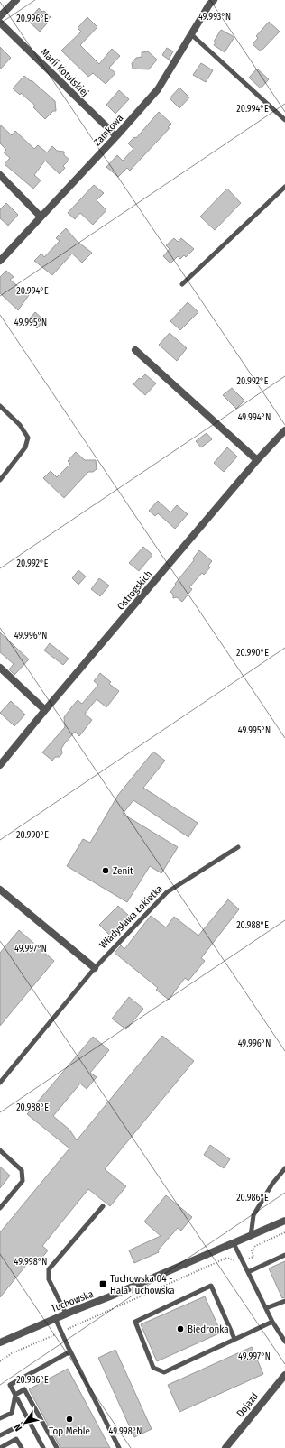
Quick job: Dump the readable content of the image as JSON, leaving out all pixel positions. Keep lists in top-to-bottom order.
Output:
{
  "streets": {
    "street": [
      "Marii Kotulskiej",
      "Zamkowa",
      "Ostrogskich",
      "Tuchowska",
      "Dojazd"
    ],
    "lane": ["Władysława Łokietka"]
  },
  "crossings": [
    ["Marii Kotulskiej", "Zamkowa"]
  ],
  "places": {
    "other": ["Zenit", "Biedronka", "Top Meble"],
    "transit": ["Tuchowska 04 - Hala Tuchowska"]
  },
  "north": "bottom left",
  "coordinates": [
    "49.993°N",
    "20.996°E",
    "20.994°E",
    "49.995°N",
    "20.992°E",
    "49.994°N",
    "49.996°N",
    "20.990°E",
    "20.988°E",
    "49.997°N",
    "20.986°E",
    "49.998°N"
  ]
}
